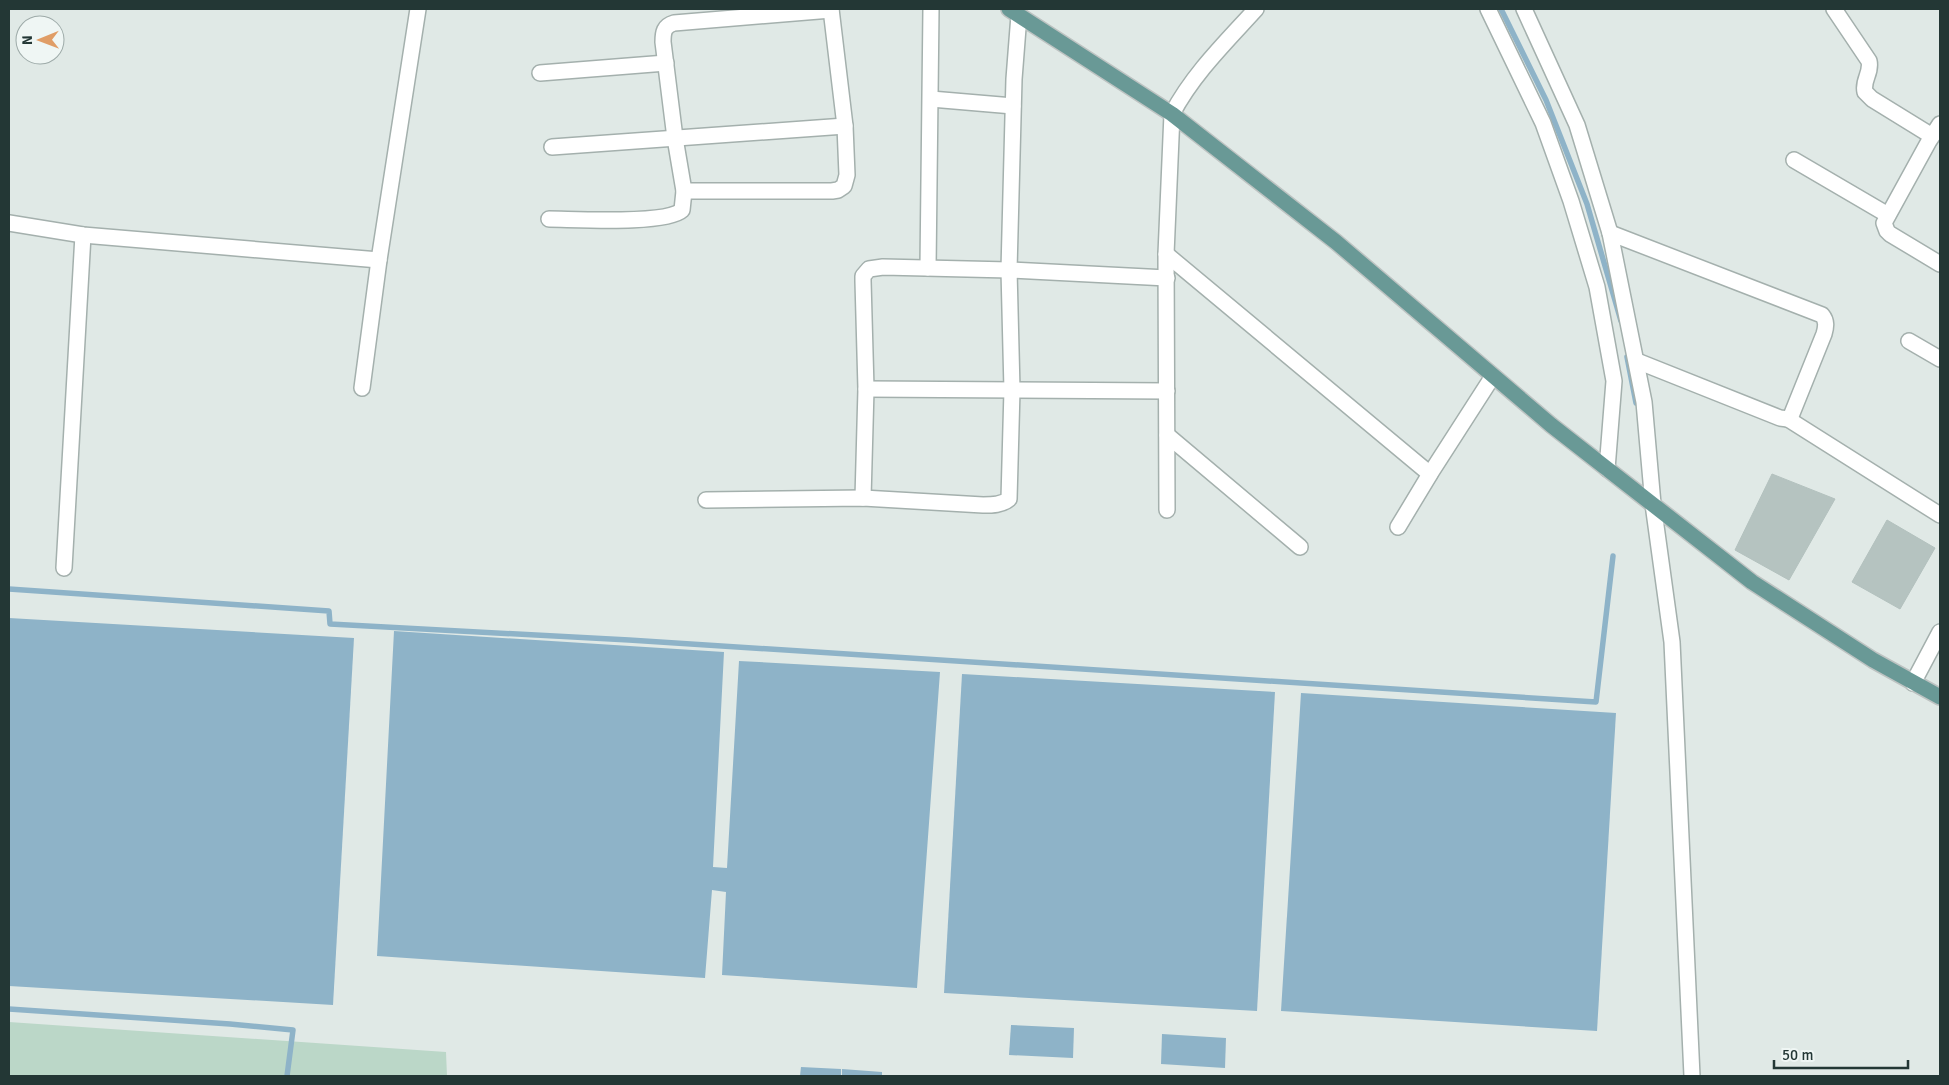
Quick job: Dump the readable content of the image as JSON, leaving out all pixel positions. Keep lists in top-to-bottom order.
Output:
{
  "scale_bar": "50 m",
  "north": "left"
}
